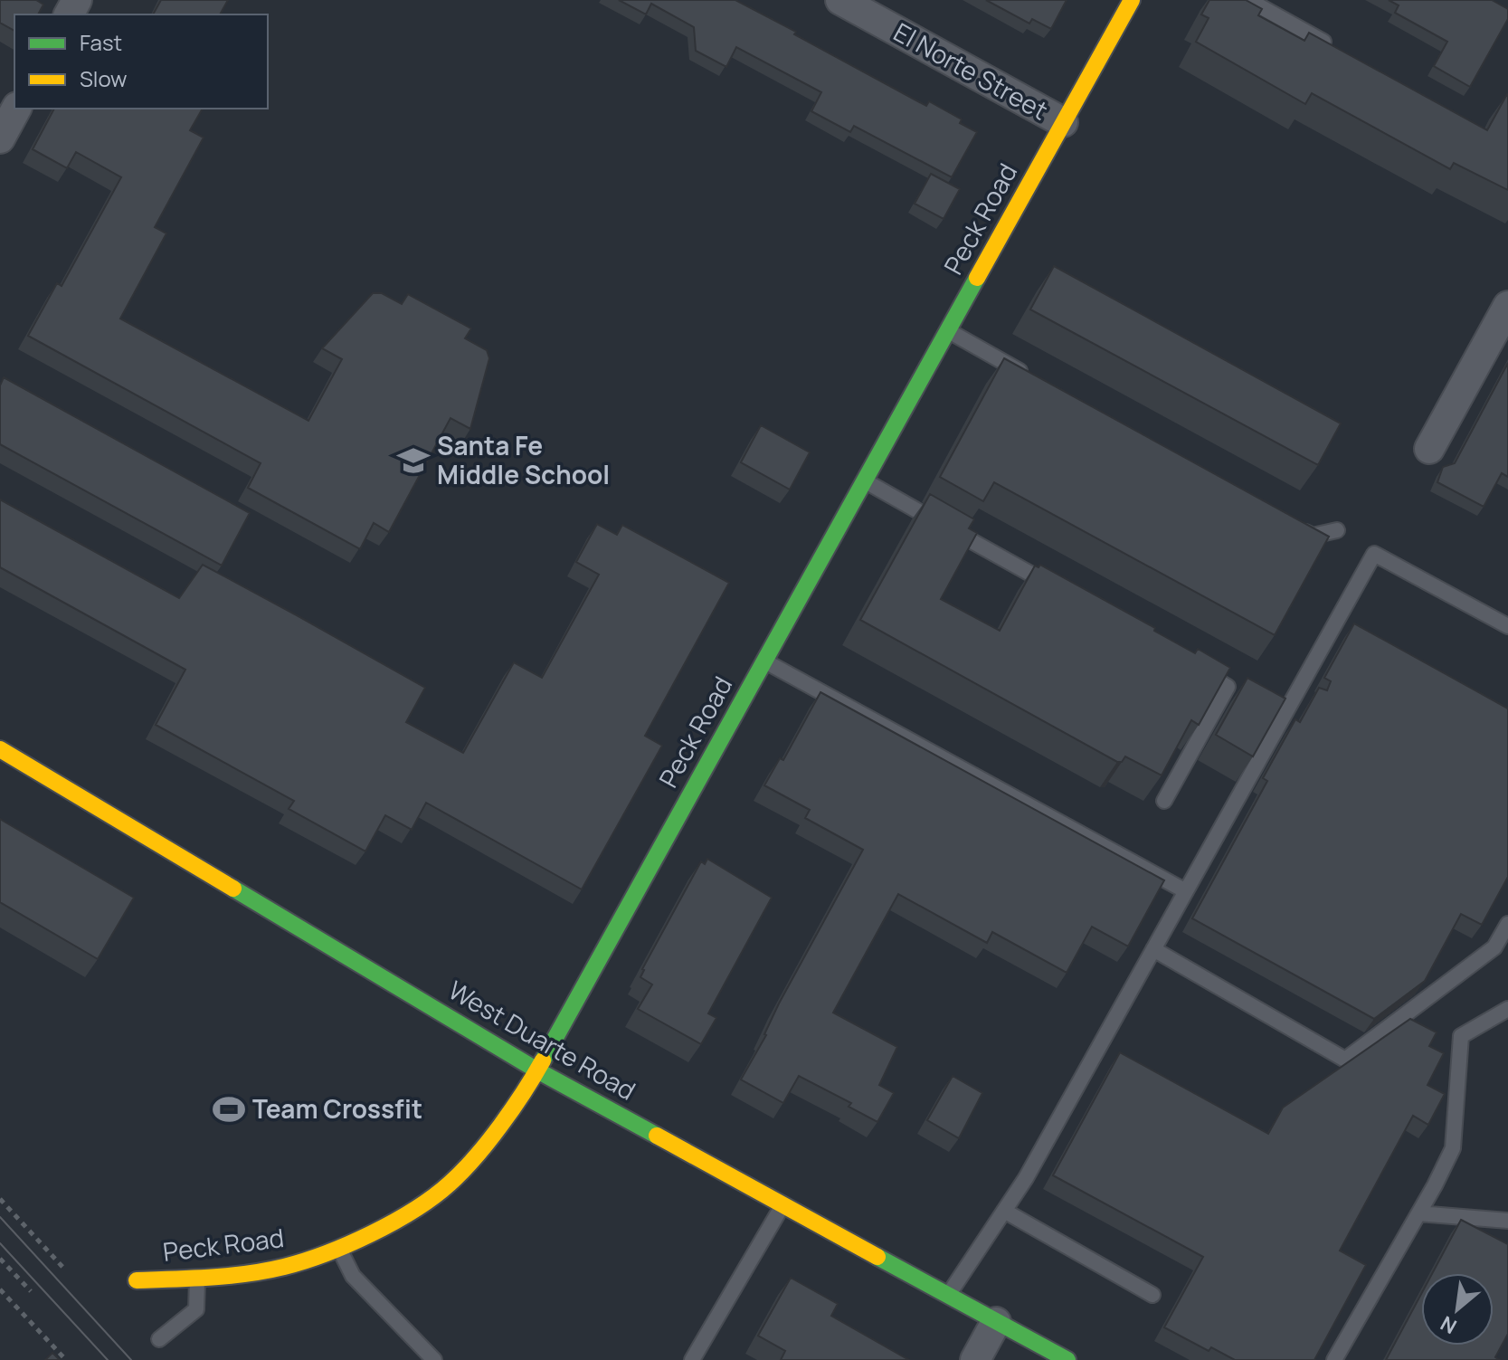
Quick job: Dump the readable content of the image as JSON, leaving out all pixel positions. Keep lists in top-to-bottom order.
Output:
{
  "streets": {
    "street": ["El Norte Street", "Peck Road", "West Duarte Road"]
  },
  "crossings": [
    ["El Norte Street", "Peck Road"],
    ["Peck Road", "West Duarte Road"]
  ],
  "places": {
    "school or university": ["Santa Fe Middle School"],
    "sports": ["Team Crossfit"]
  },
  "legend": ["Fast", "Slow"],
  "north": "bottom left"
}
